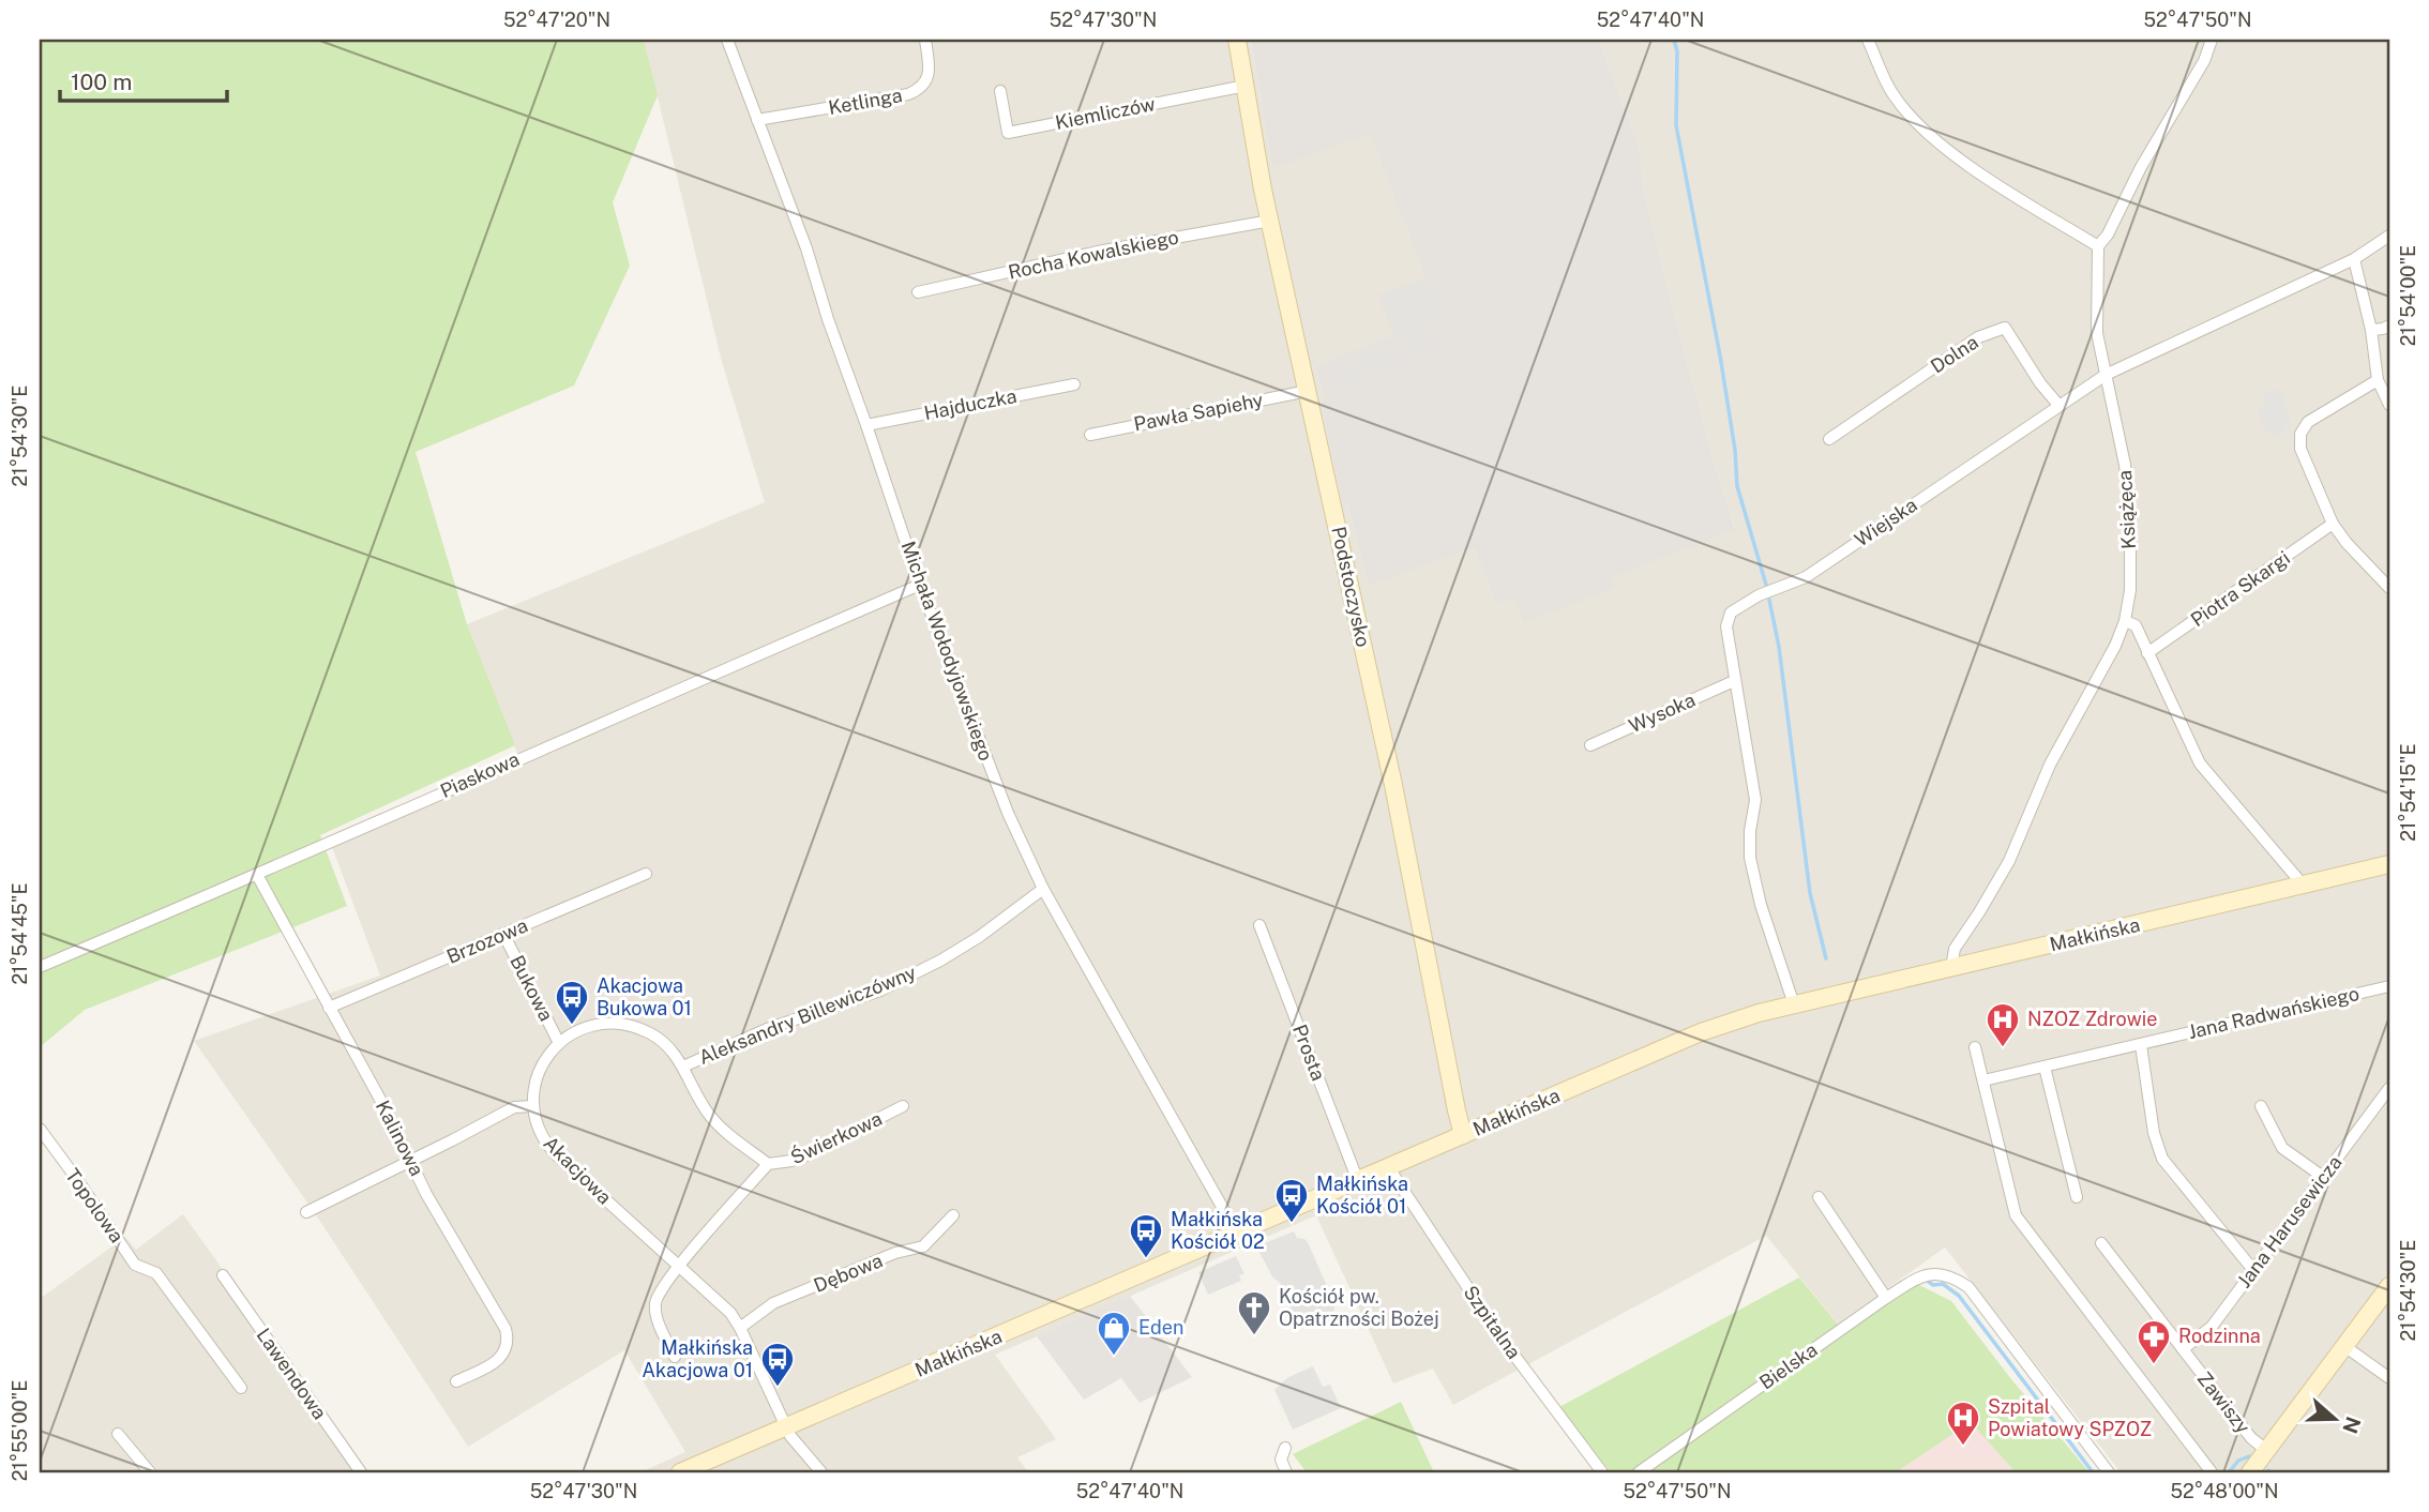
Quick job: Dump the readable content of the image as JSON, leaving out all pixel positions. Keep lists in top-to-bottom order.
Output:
{
  "streets": {
    "main road": ["Podstoczysko", "Małkińska"],
    "street": [
      "Ketlinga",
      "Kiemliczów",
      "Rocha Kowalskiego",
      "Dolna",
      "Hajduczka",
      "Pawła Sapiehy",
      "Książęca",
      "Wiejska",
      "Piotra Skargi",
      "Michała Wołodyjowskiego",
      "Wysoka",
      "Piaskowa",
      "Brzozowa",
      "Bukowa",
      "Jana Radwańskiego",
      "Aleksandry Billewiczówny",
      "Prosta",
      "Kalinowa",
      "Świerkowa",
      "Akacjowa",
      "Topolowa",
      "Jana Harusewicza",
      "Dębowa",
      "Szpitalna",
      "Bielska",
      "Lawendowa",
      "Zawiszy"
    ]
  },
  "crossings": [
    ["Ketlinga", "Michała Wołodyjowskiego"],
    ["Kiemliczów", "Podstoczysko"],
    ["Rocha Kowalskiego", "Podstoczysko"],
    ["Dolna", "Wiejska"],
    ["Hajduczka", "Michała Wołodyjowskiego"],
    ["Pawła Sapiehy", "Podstoczysko"],
    ["Książęca", "Wiejska"],
    ["Książęca", "Małkińska"],
    ["Wiejska", "Wysoka"],
    ["Wiejska", "Małkińska"],
    ["Podstoczysko", "Małkińska"],
    ["Michała Wołodyjowskiego", "Piaskowa"],
    ["Michała Wołodyjowskiego", "Małkińska"],
    ["Michała Wołodyjowskiego", "Aleksandry Billewiczówny"],
    ["Piaskowa", "Kalinowa"],
    ["Małkińska", "Prosta"],
    ["Małkińska", "Akacjowa"],
    ["Małkińska", "Szpitalna"],
    ["Brzozowa", "Bukowa"],
    ["Brzozowa", "Kalinowa"],
    ["Bukowa", "Akacjowa"],
    ["Aleksandry Billewiczówny", "Akacjowa"],
    ["Świerkowa", "Akacjowa"],
    ["Akacjowa", "Dębowa"],
    ["Jana Harusewicza", "Zawiszy"]
  ],
  "places": {
    "bus stop": [
      "Akacjowa Bukowa 01",
      "Małkińska Kościół 01",
      "Małkińska Kościół 02",
      "Małkińska Akacjowa 01"
    ],
    "hospital": ["NZOZ Zdrowie", "Szpital Powiatowy SPZOZ"],
    "church": ["Kościół pw. Opatrzności Bożej"],
    "shop": ["Eden"],
    "pharmacy": ["Rodzinna"]
  },
  "scale_bar": "100 m",
  "north": "right",
  "coordinates": [
    "52°47'20\"N",
    "52°47'30\"N",
    "52°47'40\"N",
    "52°47'50\"N",
    "21°54'00\"E",
    "21°54'30\"E",
    "21°54'15\"E",
    "21°54'45\"E",
    "21°55'00\"E",
    "52°48'00\"N"
  ]
}
